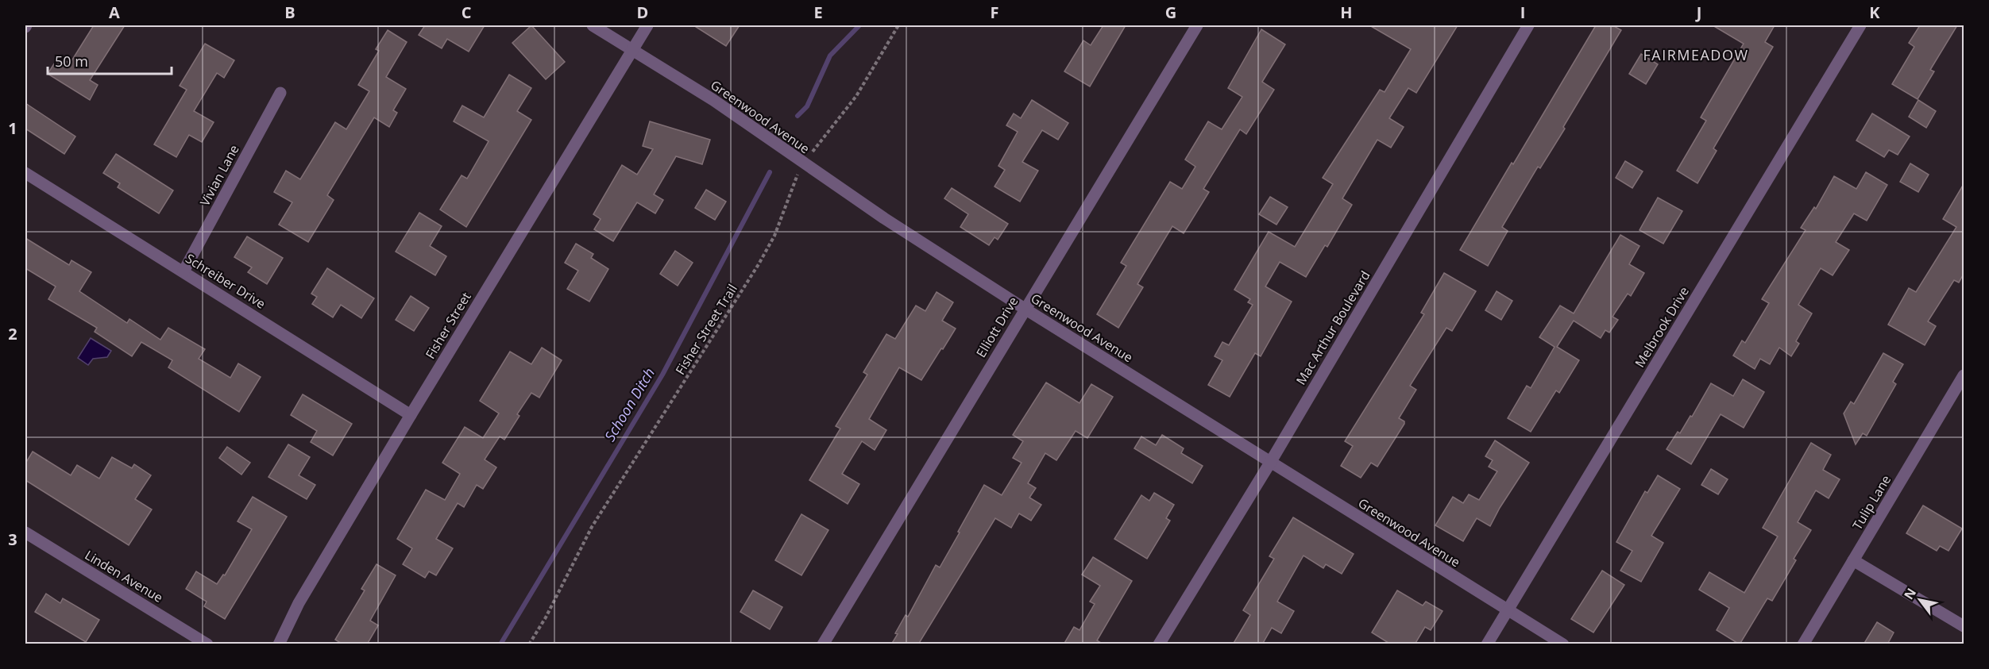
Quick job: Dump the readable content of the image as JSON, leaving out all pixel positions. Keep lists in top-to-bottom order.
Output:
{
  "streets": {
    "street": [
      "Greenwood Avenue",
      "Vivian Lane",
      "Schreiber Drive",
      "Fisher Street",
      "Elliott Drive",
      "Melbrook Drive",
      "Mac Arthur Boulevard",
      "Tulip Lane",
      "Linden Avenue"
    ],
    "path": ["Fisher Street Trail"]
  },
  "crossings": [
    ["Greenwood Avenue", "Fisher Street"],
    ["Greenwood Avenue", "Elliott Drive"],
    ["Greenwood Avenue", "Melbrook Drive"],
    ["Greenwood Avenue", "Mac Arthur Boulevard"],
    ["Greenwood Avenue", "Fisher Street Trail"],
    ["Vivian Lane", "Schreiber Drive"],
    ["Schreiber Drive", "Fisher Street"]
  ],
  "districts": ["FAIRMEADOW"],
  "water": ["Schoon Ditch"],
  "scale_bar": "50 m",
  "north": "top left",
  "grid": {
    "columns": [
      "A",
      "B",
      "C",
      "D",
      "E",
      "F",
      "G",
      "H",
      "I",
      "J",
      "K"
    ],
    "rows": ["1", "2", "3"]
  }
}
